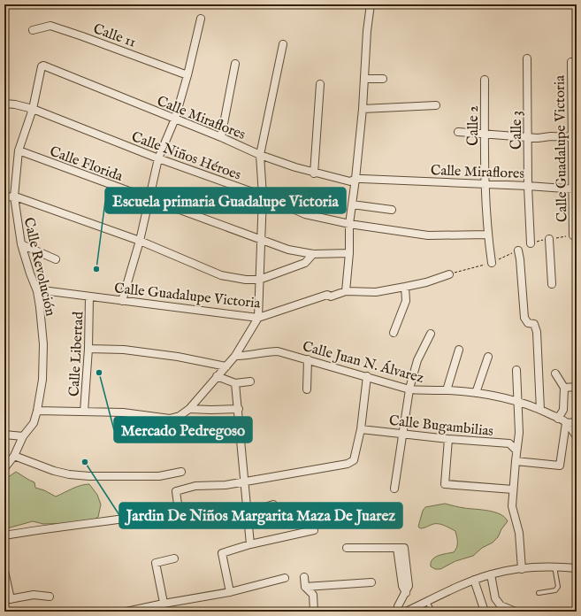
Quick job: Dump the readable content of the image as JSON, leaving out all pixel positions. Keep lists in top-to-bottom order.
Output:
{
  "streets": {
    "street": [
      "Calle 11",
      "Calle Miraflores",
      "Calle 2",
      "Calle 3",
      "Calle Guadalupe Victoria",
      "Calle Niños Héroes",
      "Calle Florida",
      "Calle Revolución",
      "Calle Libertad",
      "Calle Juan N. Álvarez",
      "Calle Bugambilias"
    ]
  },
  "crossings": [
    ["Calle Miraflores", "Calle 2"],
    ["Calle Miraflores", "Calle 3"],
    ["Calle Miraflores", "Calle Guadalupe Victoria"],
    ["Calle Miraflores", "Calle Revolución"],
    ["Calle 2", "Calle Niños Héroes"],
    ["Calle 3", "Calle Guadalupe Victoria"],
    ["Calle Guadalupe Victoria", "Calle Revolución"],
    ["Calle Guadalupe Victoria", "Calle Libertad"],
    ["Calle Niños Héroes", "Calle Revolución"],
    ["Calle Florida", "Calle Revolución"]
  ],
  "places": ["Escuela primaria Guadalupe Victoria", "Mercado Pedregoso", "Jardin De Niños Margarita Maza De Juarez"]
}
